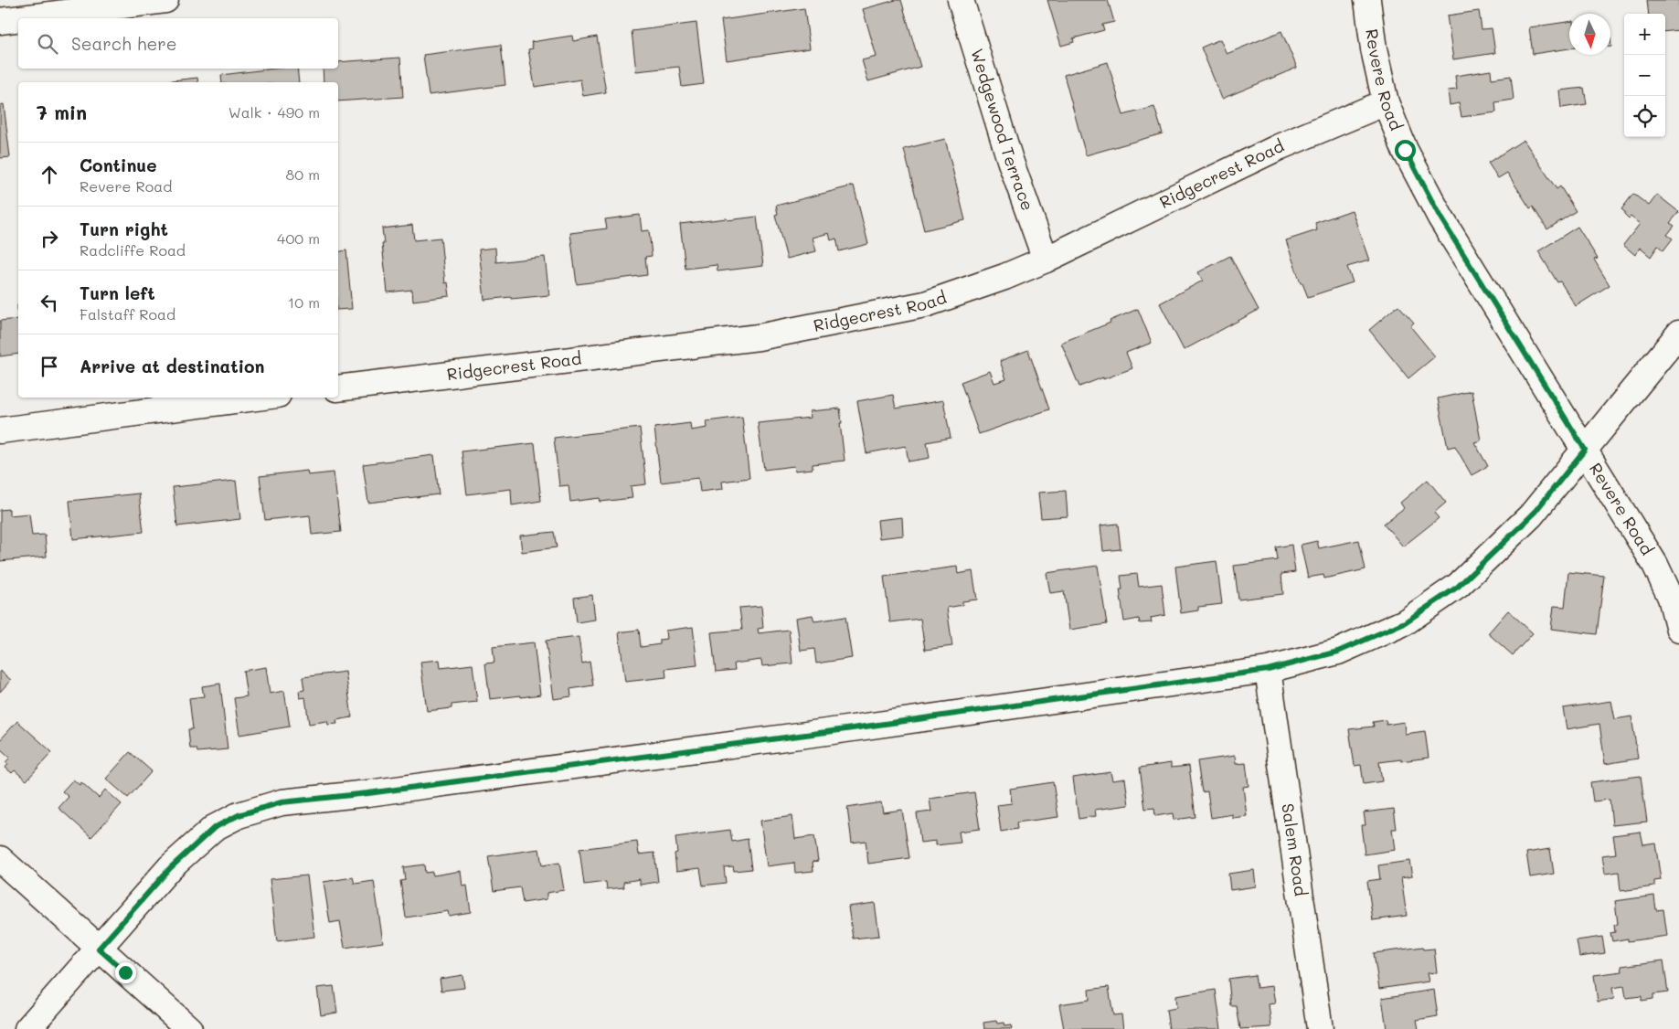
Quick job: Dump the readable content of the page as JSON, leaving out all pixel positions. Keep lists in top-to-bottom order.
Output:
{
  "streets": {
    "street": [
      "Revere Road",
      "Wedgewood Terrace",
      "Ridgecrest Road",
      "Salem Road"
    ]
  },
  "crossings": [
    ["Revere Road", "Ridgecrest Road"],
    ["Wedgewood Terrace", "Ridgecrest Road"]
  ],
  "north": "bottom",
  "page": {
    "map_buttons": ["+", "−"],
    "search": "Search here",
    "heading": ["7 min", "Walk · 490 m"],
    "list": [
      ["Continue", "Revere Road", "80 m"],
      ["Turn right", "Radcliffe Road", "400 m"],
      ["Turn left", "Falstaff Road", "10 m"],
      "Arrive at destination"
    ]
  }
}
